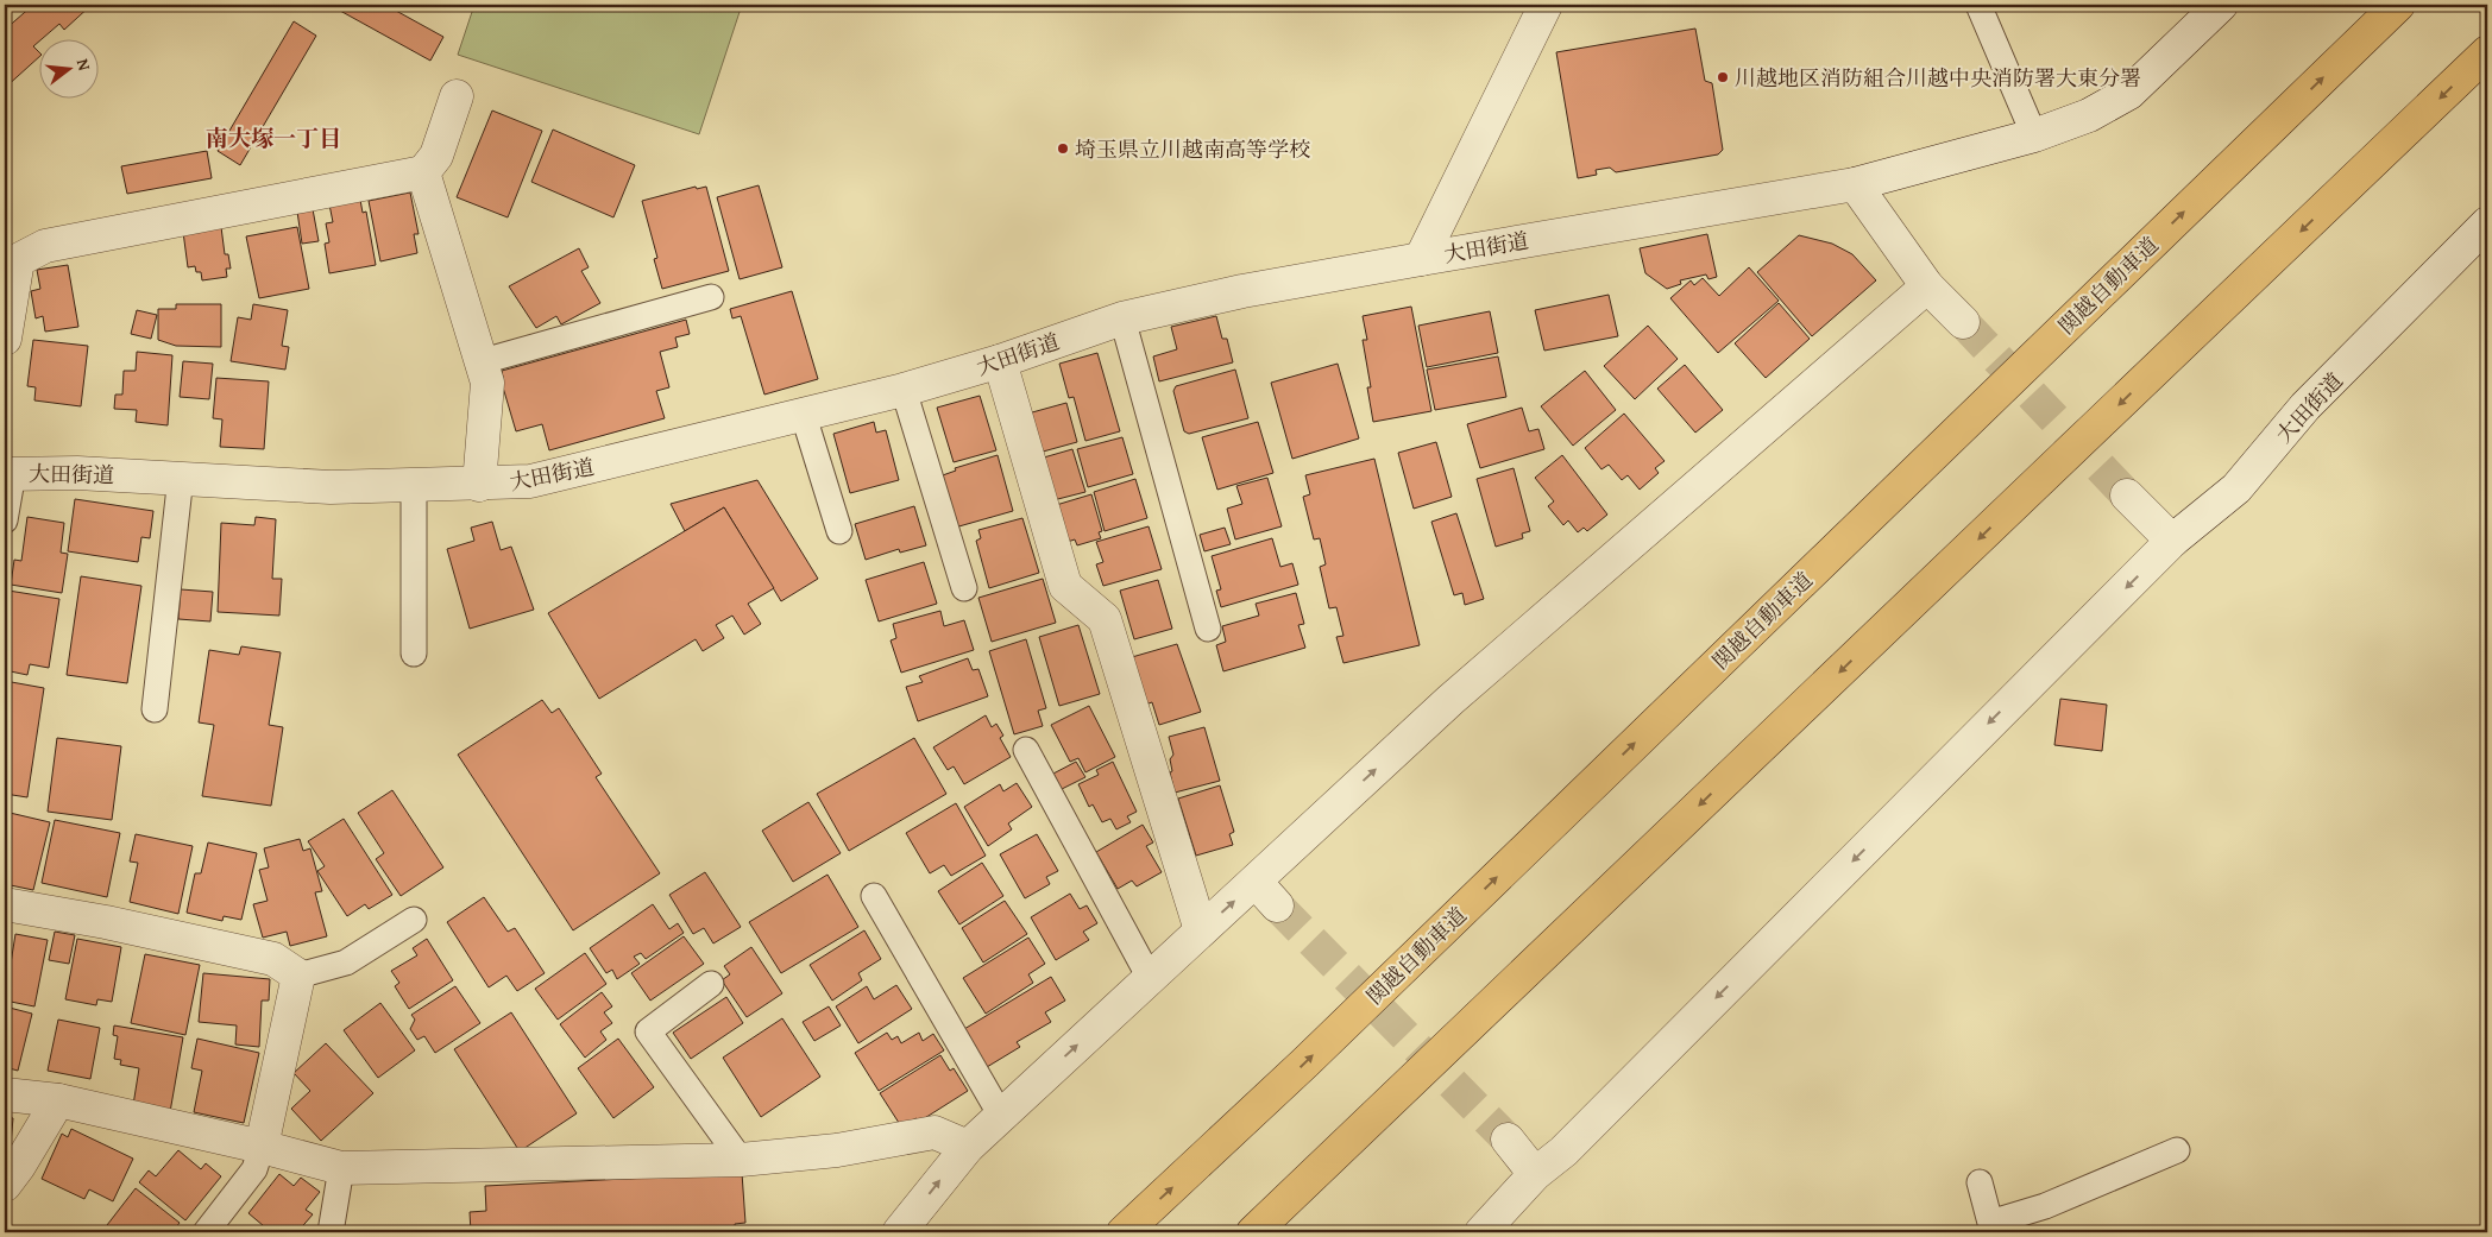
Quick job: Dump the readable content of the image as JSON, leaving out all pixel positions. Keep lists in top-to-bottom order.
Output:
{
  "streets": {
    "highway": ["関越自動車道"],
    "street": ["大田街道"]
  },
  "districts": ["南大塚一丁目"],
  "places": ["川越地区消防組合川越中央消防署大東分署", "埼玉県立川越南高等学校"],
  "north": "right"
}
